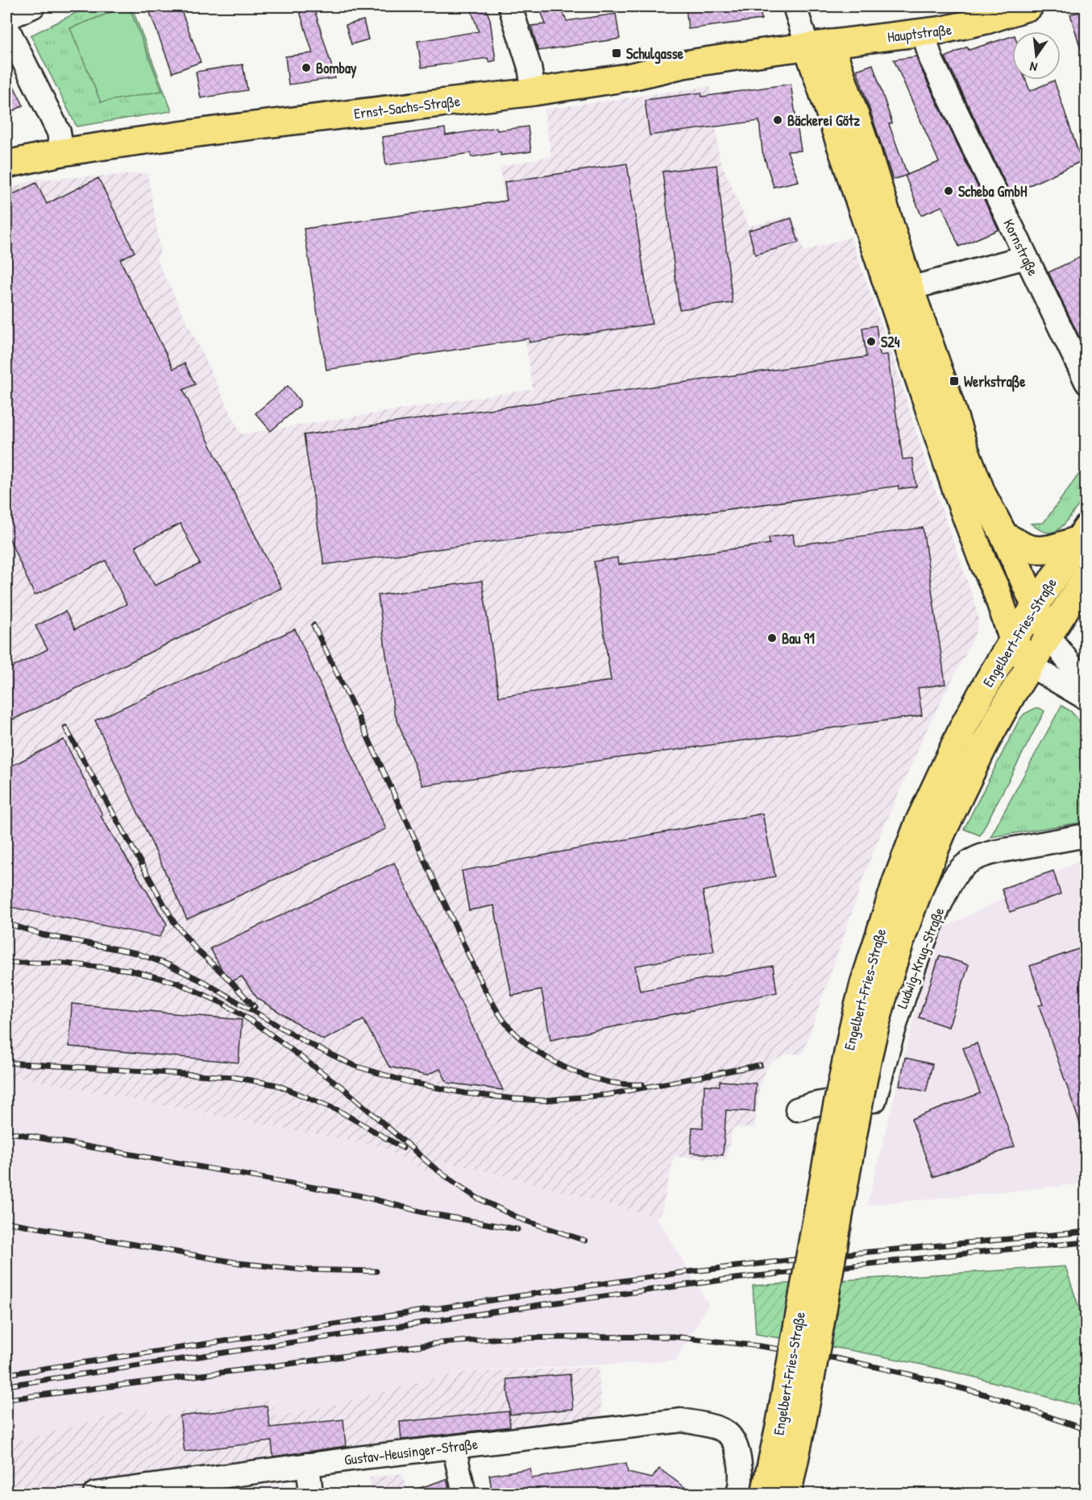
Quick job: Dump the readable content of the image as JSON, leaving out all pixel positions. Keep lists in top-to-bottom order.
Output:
{
  "streets": {
    "main road": ["Hauptstraße", "Ernst-Sachs-Straße", "Engelbert-Fries-Straße"],
    "street": ["Kornstraße", "Ludwig-Krug-Straße", "Gustav-Heusinger-Straße"]
  },
  "crossings": [
    ["Hauptstraße", "Ernst-Sachs-Straße"],
    ["Hauptstraße", "Kornstraße"]
  ],
  "places": {
    "transit": ["Schulgasse", "Werkstraße"],
    "other": [
      "Bombay",
      "Bäckerei Götz",
      "Scheba GmbH",
      "S24",
      "Bau 91"
    ]
  },
  "north": "bottom"
}
